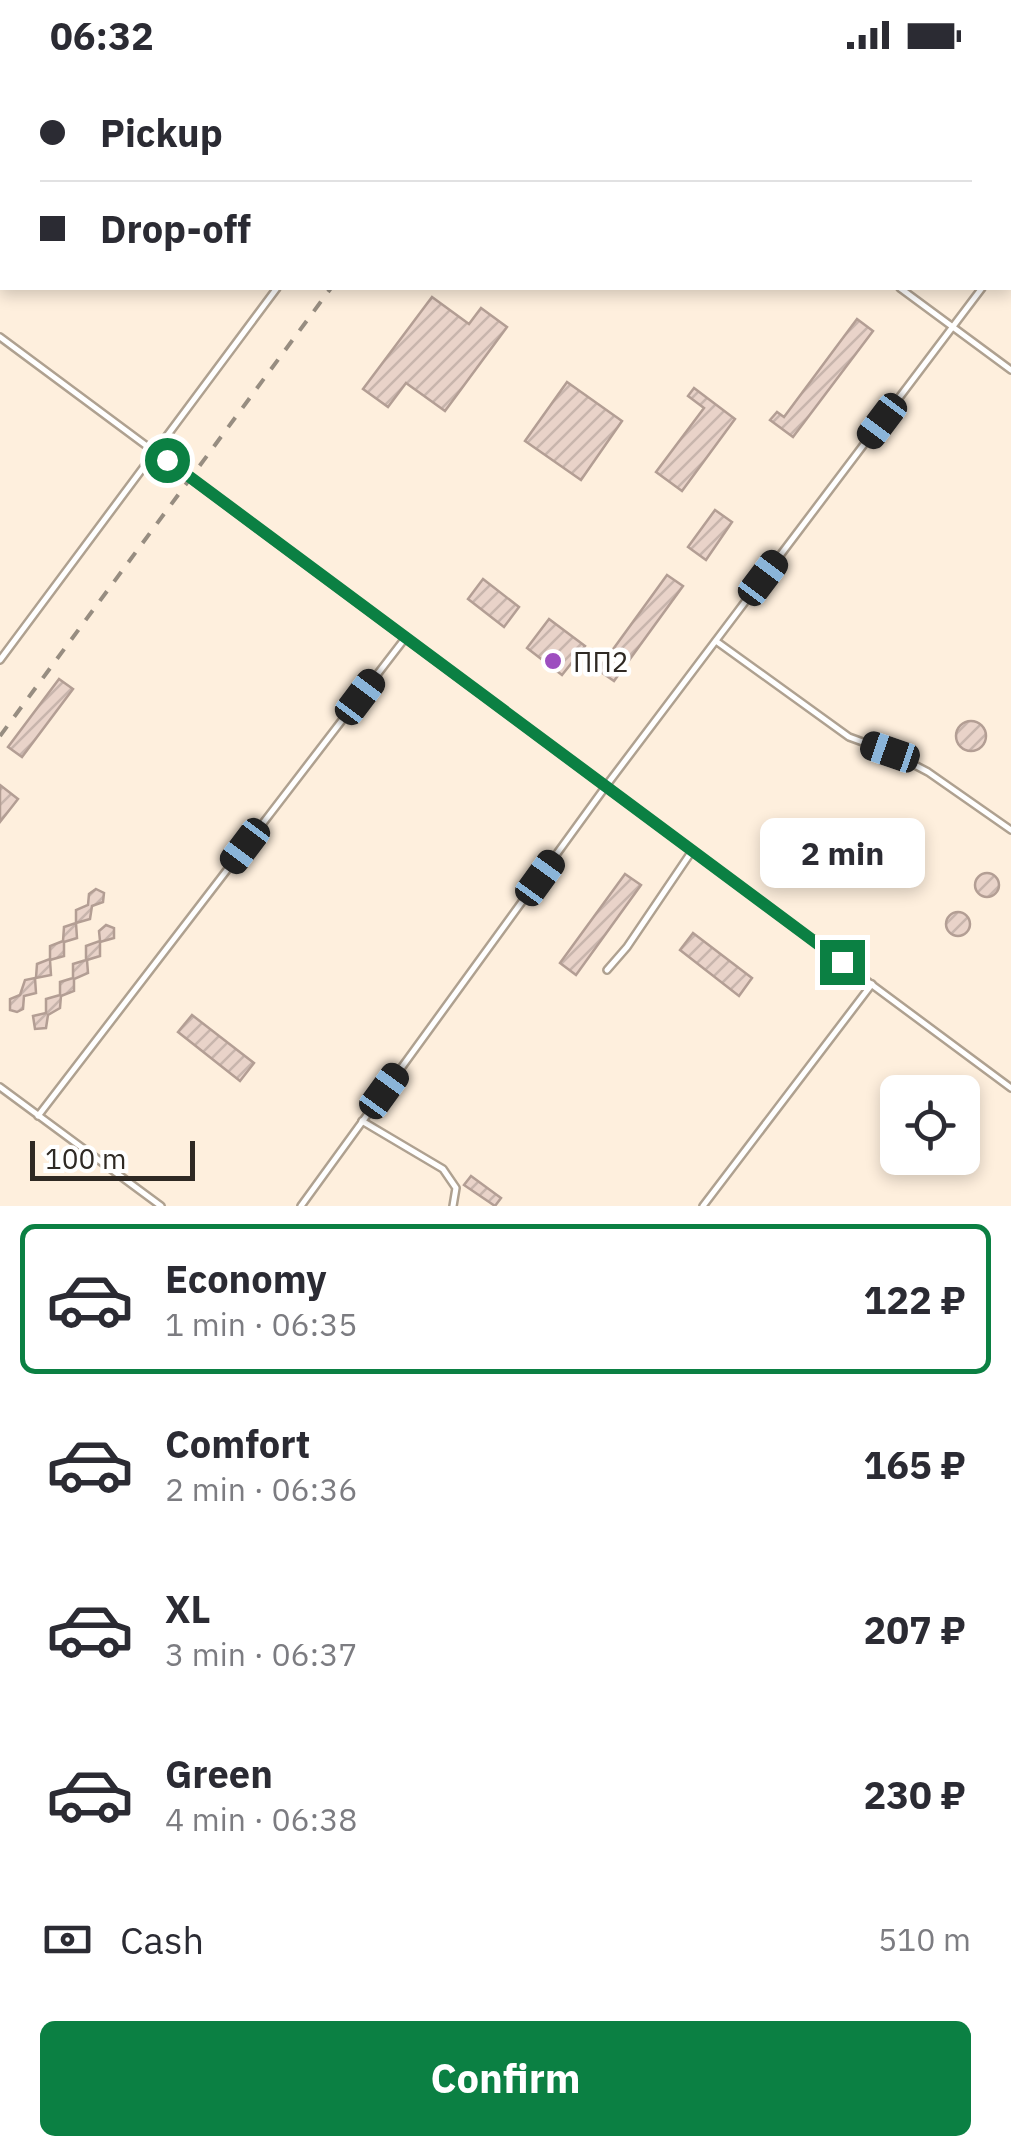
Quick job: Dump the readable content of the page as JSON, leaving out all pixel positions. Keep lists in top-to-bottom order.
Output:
{
  "places": ["ПП2"],
  "scale_bar": "100 m",
  "page": {
    "status": "06:32",
    "banner": ["Pickup", "Drop-off"],
    "bubble": "2 min",
    "scale": "100 m",
    "list": [
      {
        "name": "Economy",
        "note": "1 min · 06:35",
        "value": "122 ₽"
      },
      {
        "name": "Comfort",
        "note": "2 min · 06:36",
        "value": "165 ₽"
      },
      {
        "name": "XL",
        "note": "3 min · 06:37",
        "value": "207 ₽"
      },
      {
        "name": "Green",
        "note": "4 min · 06:38",
        "value": "230 ₽"
      }
    ],
    "pay": ["Cash", "510 m"],
    "buttons": "Confirm"
  }
}
